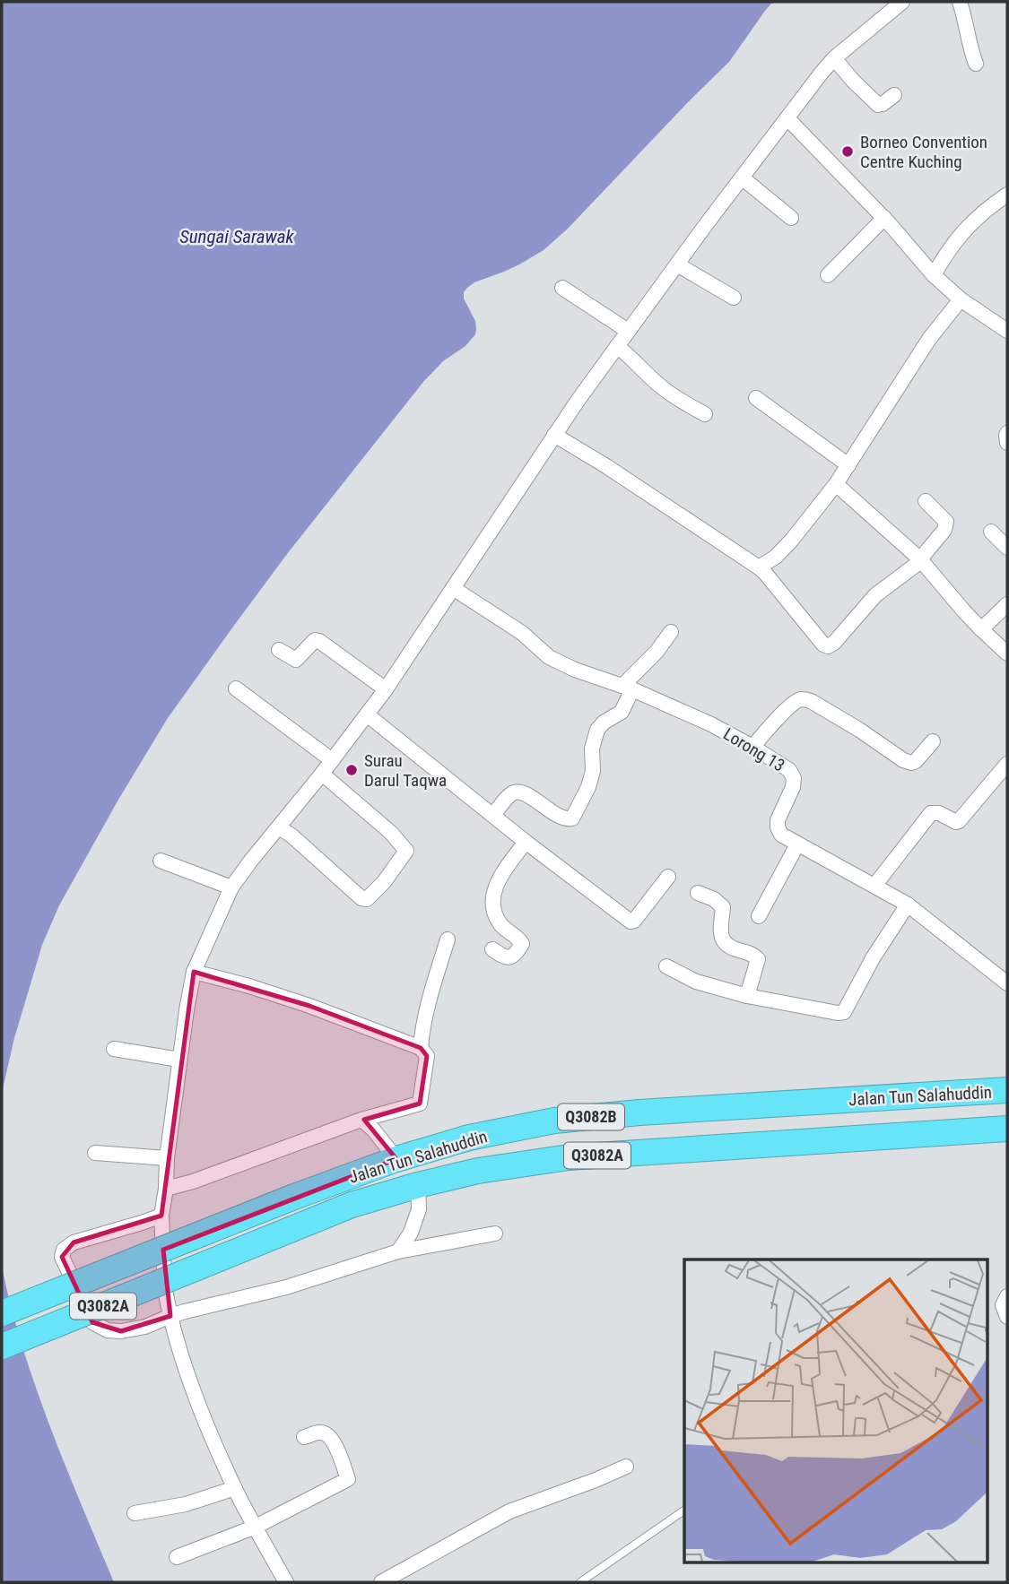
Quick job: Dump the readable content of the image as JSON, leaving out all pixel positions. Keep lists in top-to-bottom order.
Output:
{
  "streets": {
    "highway": ["Jalan Tun Salahuddin", "Q3082B", "Q3082A"],
    "street": ["Lorong 13"]
  },
  "water": ["Sungai Sarawak"],
  "places": ["Borneo Convention Centre Kuching", "Surau Darul Taqwa"]
}
